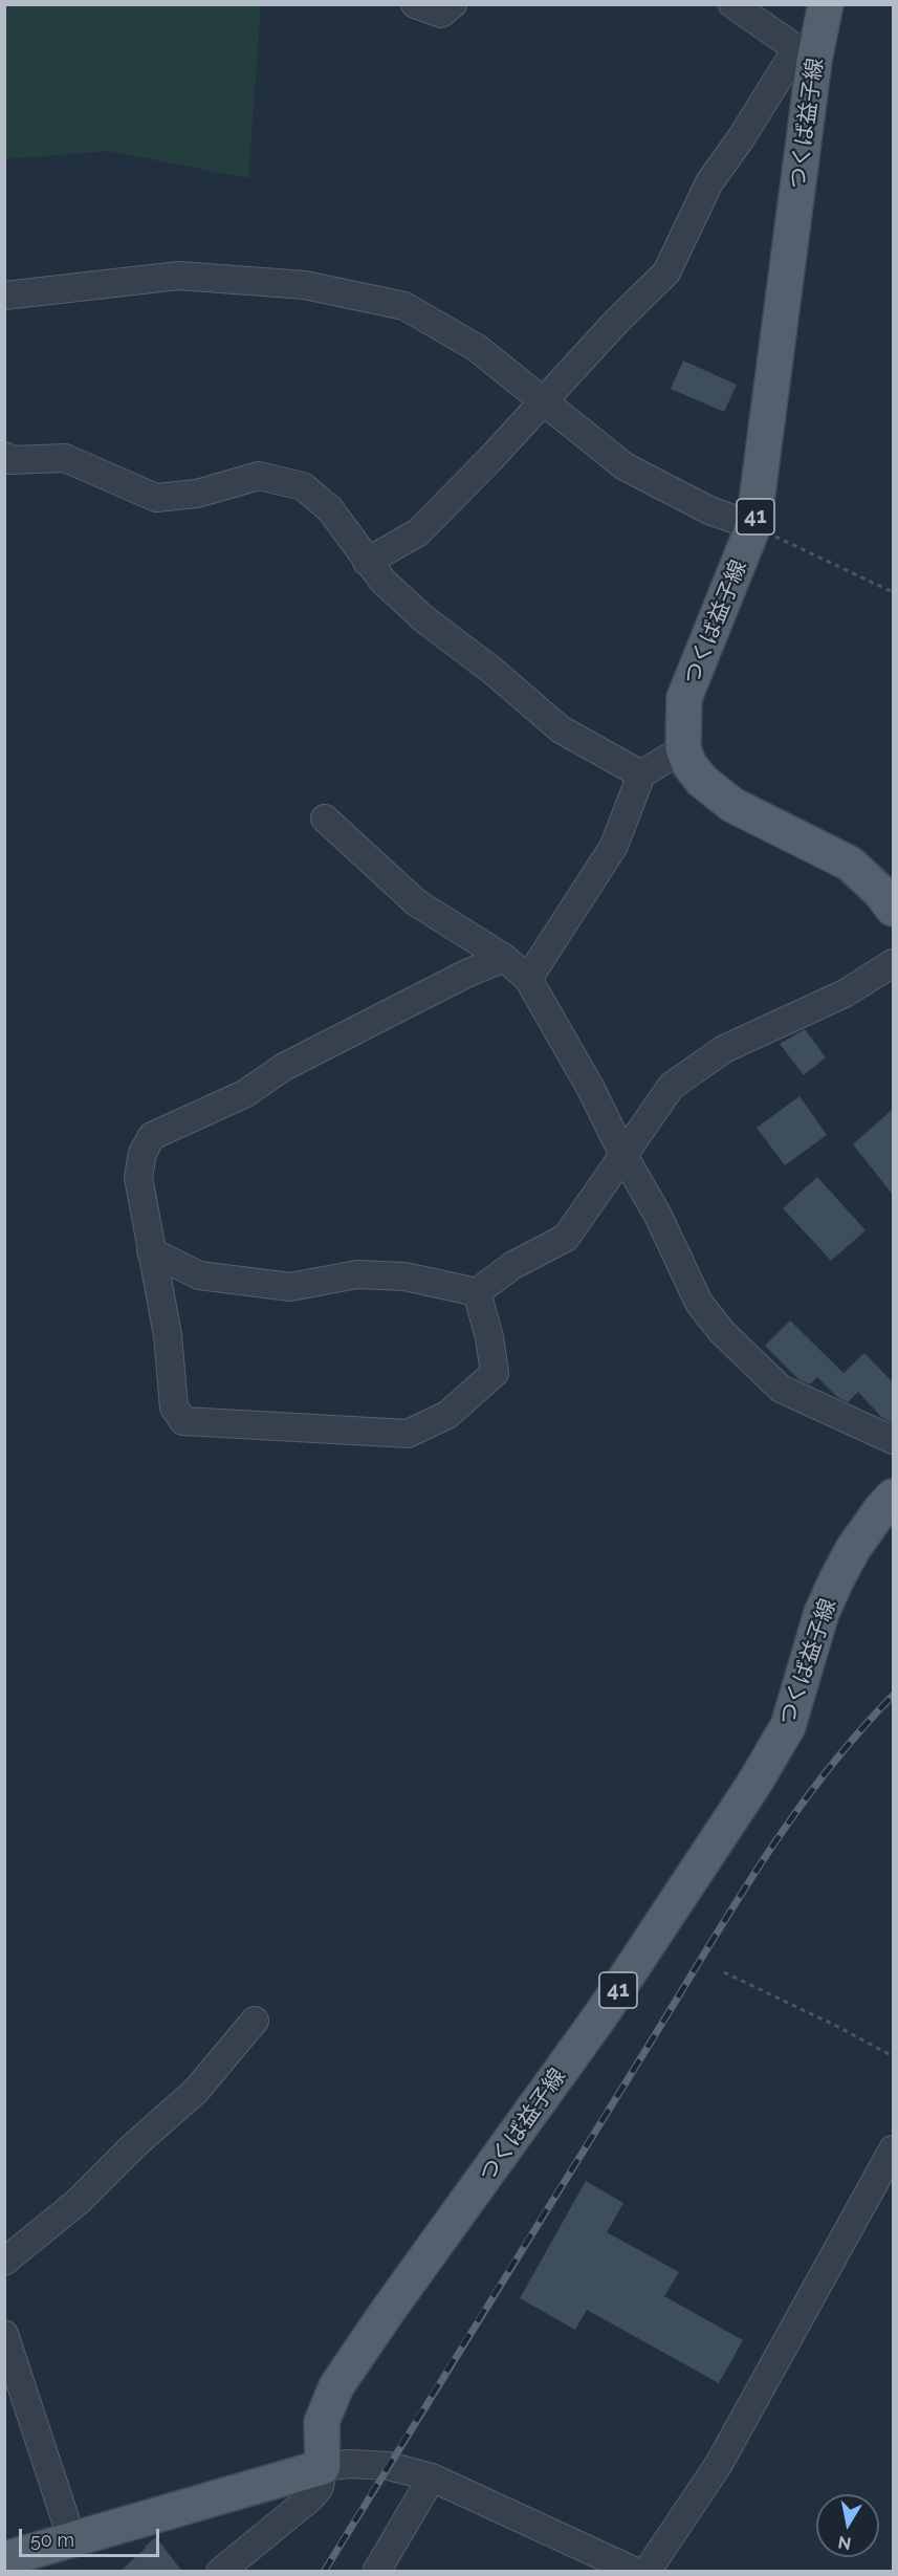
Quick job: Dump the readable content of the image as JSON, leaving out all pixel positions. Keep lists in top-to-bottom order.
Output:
{
  "streets": {
    "main road": ["つくば益子線", "41"]
  },
  "scale_bar": "50 m",
  "north": "bottom"
}
